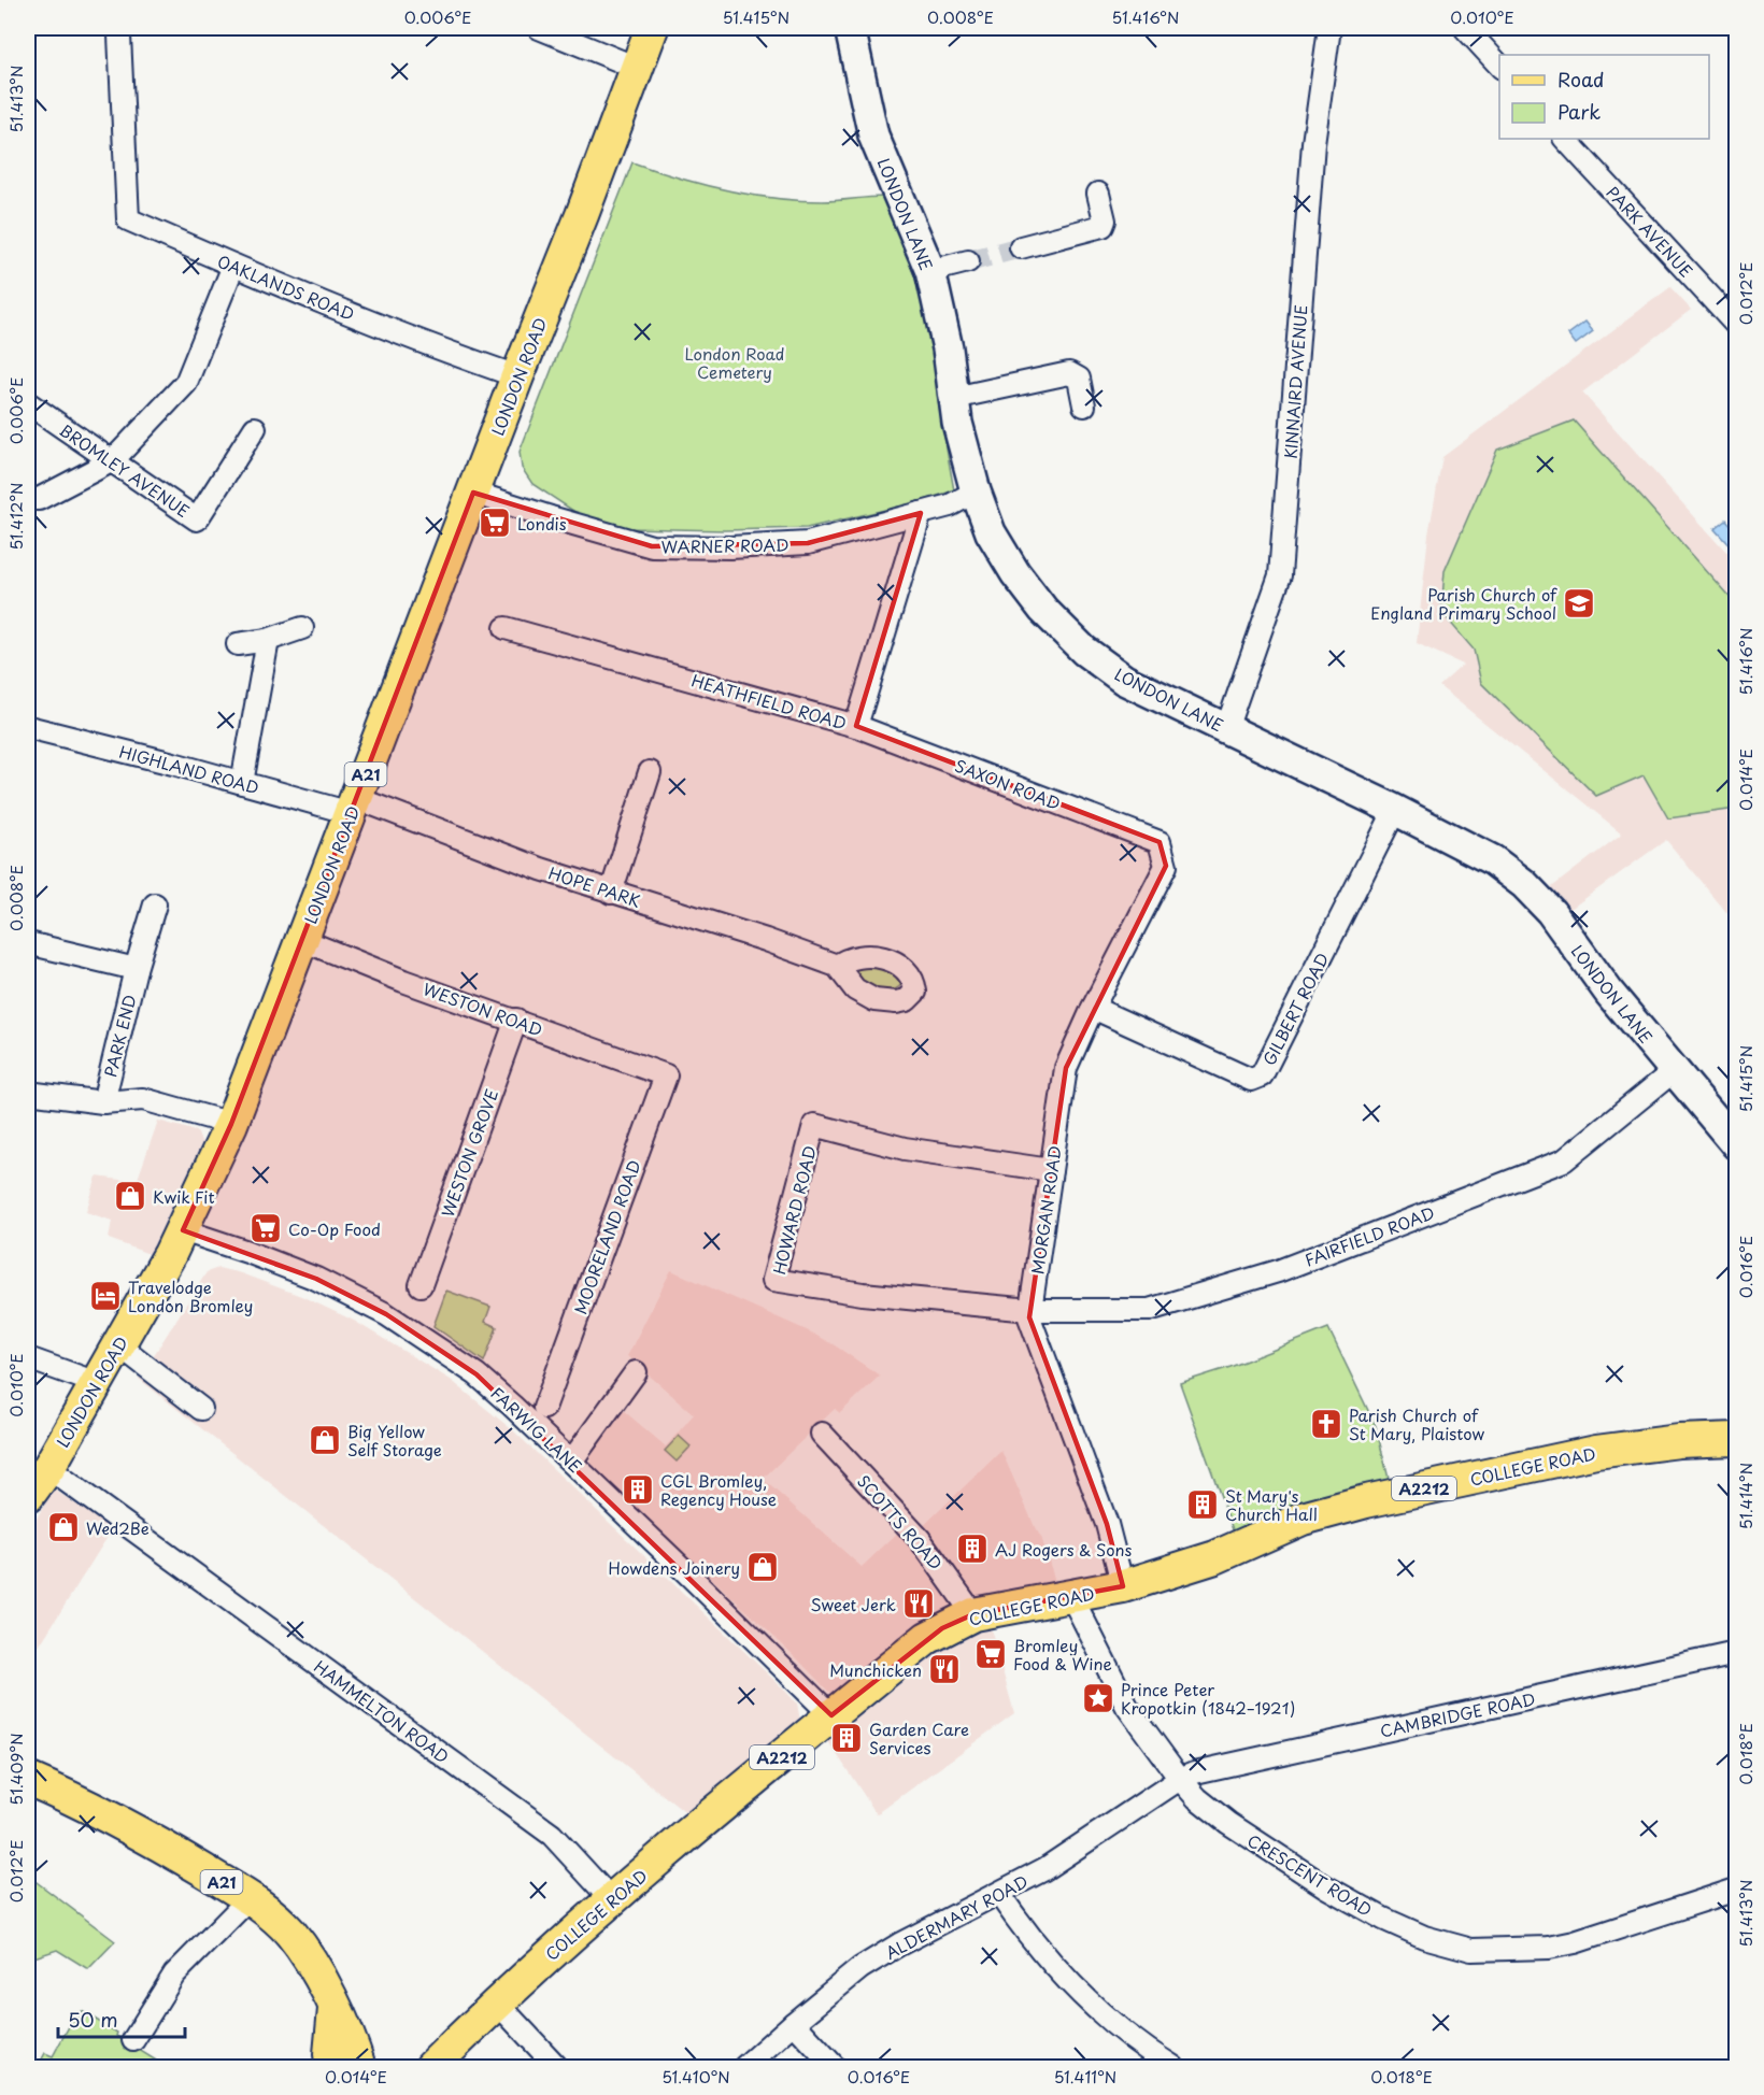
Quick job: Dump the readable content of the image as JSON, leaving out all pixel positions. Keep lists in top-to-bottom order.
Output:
{
  "streets": {
    "main road": [
      "LONDON ROAD",
      "A21",
      "COLLEGE ROAD",
      "A2212"
    ],
    "street": [
      "LONDON LANE",
      "PARK AVENUE",
      "OAKLANDS ROAD",
      "KINNAIRD AVENUE",
      "BROMLEY AVENUE",
      "WARNER ROAD",
      "HEATHFIELD ROAD",
      "HIGHLAND ROAD",
      "SAXON ROAD",
      "HOPE PARK",
      "WESTON ROAD",
      "GILBERT ROAD",
      "PARK END",
      "WESTON GROVE",
      "HOWARD ROAD",
      "MORGAN ROAD",
      "FAIRFIELD ROAD",
      "MOORELAND ROAD",
      "FARWIG LANE",
      "SCOTTS ROAD",
      "HAMMELTON ROAD",
      "CAMBRIDGE ROAD",
      "CRESCENT ROAD",
      "ALDERMARY ROAD"
    ]
  },
  "crossings": [
    ["LONDON LANE", "KINNAIRD AVENUE"],
    ["LONDON LANE", "WARNER ROAD"],
    ["LONDON LANE", "GILBERT ROAD"],
    ["LONDON LANE", "FAIRFIELD ROAD"],
    ["OAKLANDS ROAD", "LONDON ROAD"],
    ["LONDON ROAD", "WARNER ROAD"],
    ["LONDON ROAD", "HIGHLAND ROAD"],
    ["LONDON ROAD", "HOPE PARK"],
    ["LONDON ROAD", "WESTON ROAD"],
    ["LONDON ROAD", "PARK END"],
    ["LONDON ROAD", "FARWIG LANE"],
    ["LONDON ROAD", "HAMMELTON ROAD"],
    ["WARNER ROAD", "HEATHFIELD ROAD"],
    ["HEATHFIELD ROAD", "SAXON ROAD"],
    ["HIGHLAND ROAD", "HOPE PARK"],
    ["SAXON ROAD", "MORGAN ROAD"],
    ["WESTON ROAD", "WESTON GROVE"],
    ["WESTON ROAD", "MOORELAND ROAD"],
    ["GILBERT ROAD", "MORGAN ROAD"],
    ["HOWARD ROAD", "MORGAN ROAD"],
    ["HOWARD ROAD", "FAIRFIELD ROAD"],
    ["MORGAN ROAD", "FAIRFIELD ROAD"],
    ["MORGAN ROAD", "COLLEGE ROAD"],
    ["FARWIG LANE", "COLLEGE ROAD"],
    ["COLLEGE ROAD", "SCOTTS ROAD"],
    ["COLLEGE ROAD", "HAMMELTON ROAD"],
    ["COLLEGE ROAD", "CRESCENT ROAD"],
    ["CAMBRIDGE ROAD", "CRESCENT ROAD"],
    ["CAMBRIDGE ROAD", "ALDERMARY ROAD"],
    ["CRESCENT ROAD", "ALDERMARY ROAD"]
  ],
  "parks": ["London Road Cemetery"],
  "places": {
    "supermarket": ["Londis", "Co-Op Food", "Bromley Food & Wine"],
    "school or university": ["Parish Church of England Primary School"],
    "shop": [
      "Kwik Fit",
      "Big Yellow Self Storage",
      "Wed2Be",
      "Howdens Joinery"
    ],
    "hotel": ["Travelodge London Bromley"],
    "church": ["Parish Church of St Mary, Plaistow"],
    "building": [
      "CGL Bromley, Regency House",
      "St Mary's Church Hall",
      "AJ Rogers & Sons",
      "Garden Care Services"
    ],
    "restaurant": ["Sweet Jerk", "Munchicken"],
    "place": ["Prince Peter Kropotkin (1842–1921)"]
  },
  "legend": ["Road", "Park"],
  "scale_bar": "50 m",
  "coordinates": [
    "0.006°E",
    "51.415°N",
    "0.008°E",
    "51.416°N",
    "0.010°E",
    "51.413°N",
    "0.012°E",
    "51.412°N",
    "0.014°E",
    "0.016°E",
    "51.414°N",
    "0.018°E",
    "51.409°N",
    "51.410°N",
    "51.411°N"
  ]
}
